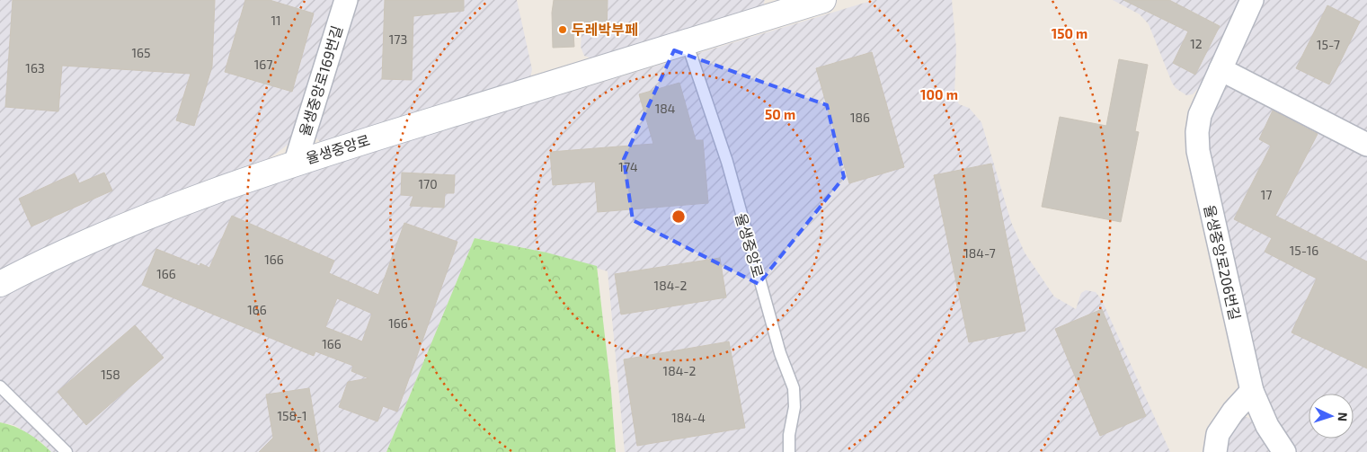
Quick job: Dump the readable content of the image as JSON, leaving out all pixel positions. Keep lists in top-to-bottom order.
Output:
{
  "streets": {
    "street": ["율생중앙로169번길", "율생중앙로", "율생중앙로206번길"]
  },
  "crossings": [
    ["율생중앙로169번길", "율생중앙로"]
  ],
  "places": ["두레박부페"],
  "house_numbers": [
    "11",
    "173",
    "12",
    "15-7",
    "165",
    "167",
    "163",
    "184",
    "186",
    "174",
    "170",
    "17",
    "15-16",
    "184-7",
    "166",
    "166",
    "184-2",
    "166",
    "166",
    "166",
    "184-2",
    "158",
    "158-1",
    "184-4"
  ],
  "north": "right",
  "rings": ["150 m", "100 m", "50 m"]
}
